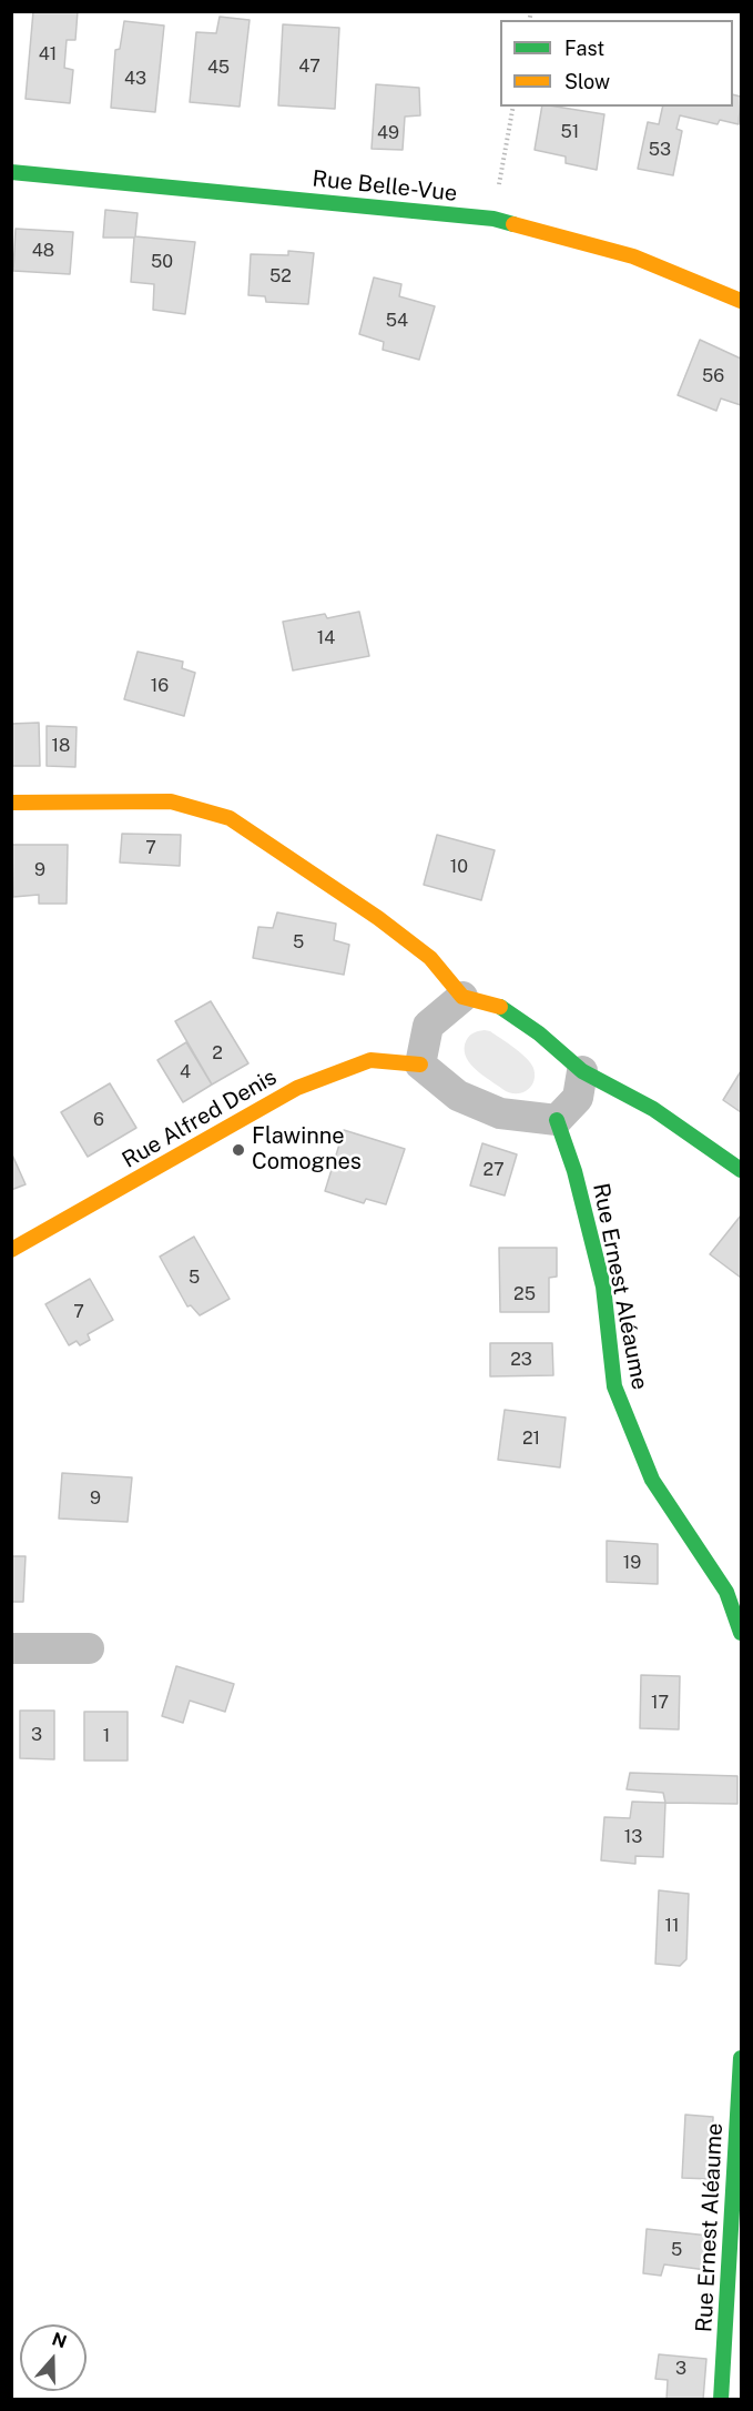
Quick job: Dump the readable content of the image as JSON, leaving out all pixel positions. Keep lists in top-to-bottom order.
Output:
{
  "streets": {
    "street": ["Rue Belle-Vue", "Rue Alfred Denis", "Rue Ernest Aléaume"]
  },
  "places": ["Flawinne Comognes"],
  "house_numbers": [
    "41",
    "47",
    "45",
    "43",
    "51",
    "49",
    "53",
    "48",
    "50",
    "52",
    "54",
    "56",
    "14",
    "16",
    "18",
    "7",
    "10",
    "9",
    "5",
    "2",
    "4",
    "6",
    "27",
    "5",
    "25",
    "7",
    "23",
    "21",
    "9",
    "19",
    "17",
    "3",
    "1",
    "13",
    "11",
    "5",
    "3"
  ],
  "legend": ["Fast", "Slow"],
  "north": "top"
}
